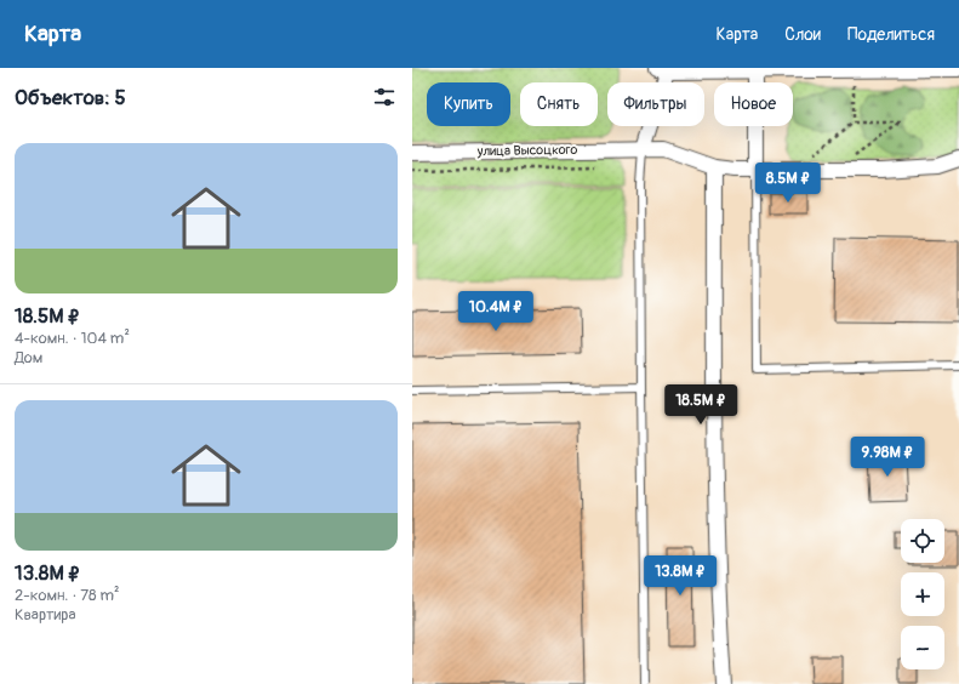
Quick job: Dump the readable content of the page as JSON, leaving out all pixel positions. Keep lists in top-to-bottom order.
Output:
{
  "streets": {
    "street": ["улица Высоцкого"]
  },
  "page": {
    "header": "Карта",
    "nav": ["Карта", "Слои", "Поделиться"],
    "heading": "Объектов: 5",
    "chip": [
      "Купить",
      "Снять",
      "Фильтры",
      "Новое"
    ],
    "list": [
      {
        "name": "18.5M ₽",
        "note": "4-комн. · 104 m² · Дом"
      },
      {
        "name": "13.8M ₽",
        "note": "2-комн. · 78 m² · Квартира"
      }
    ],
    "price": [
      "8.5M ₽",
      "10.4M ₽",
      "18.5M ₽",
      "9.98M ₽",
      "13.8M ₽"
    ],
    "map_buttons": ["+", "−"]
  }
}
